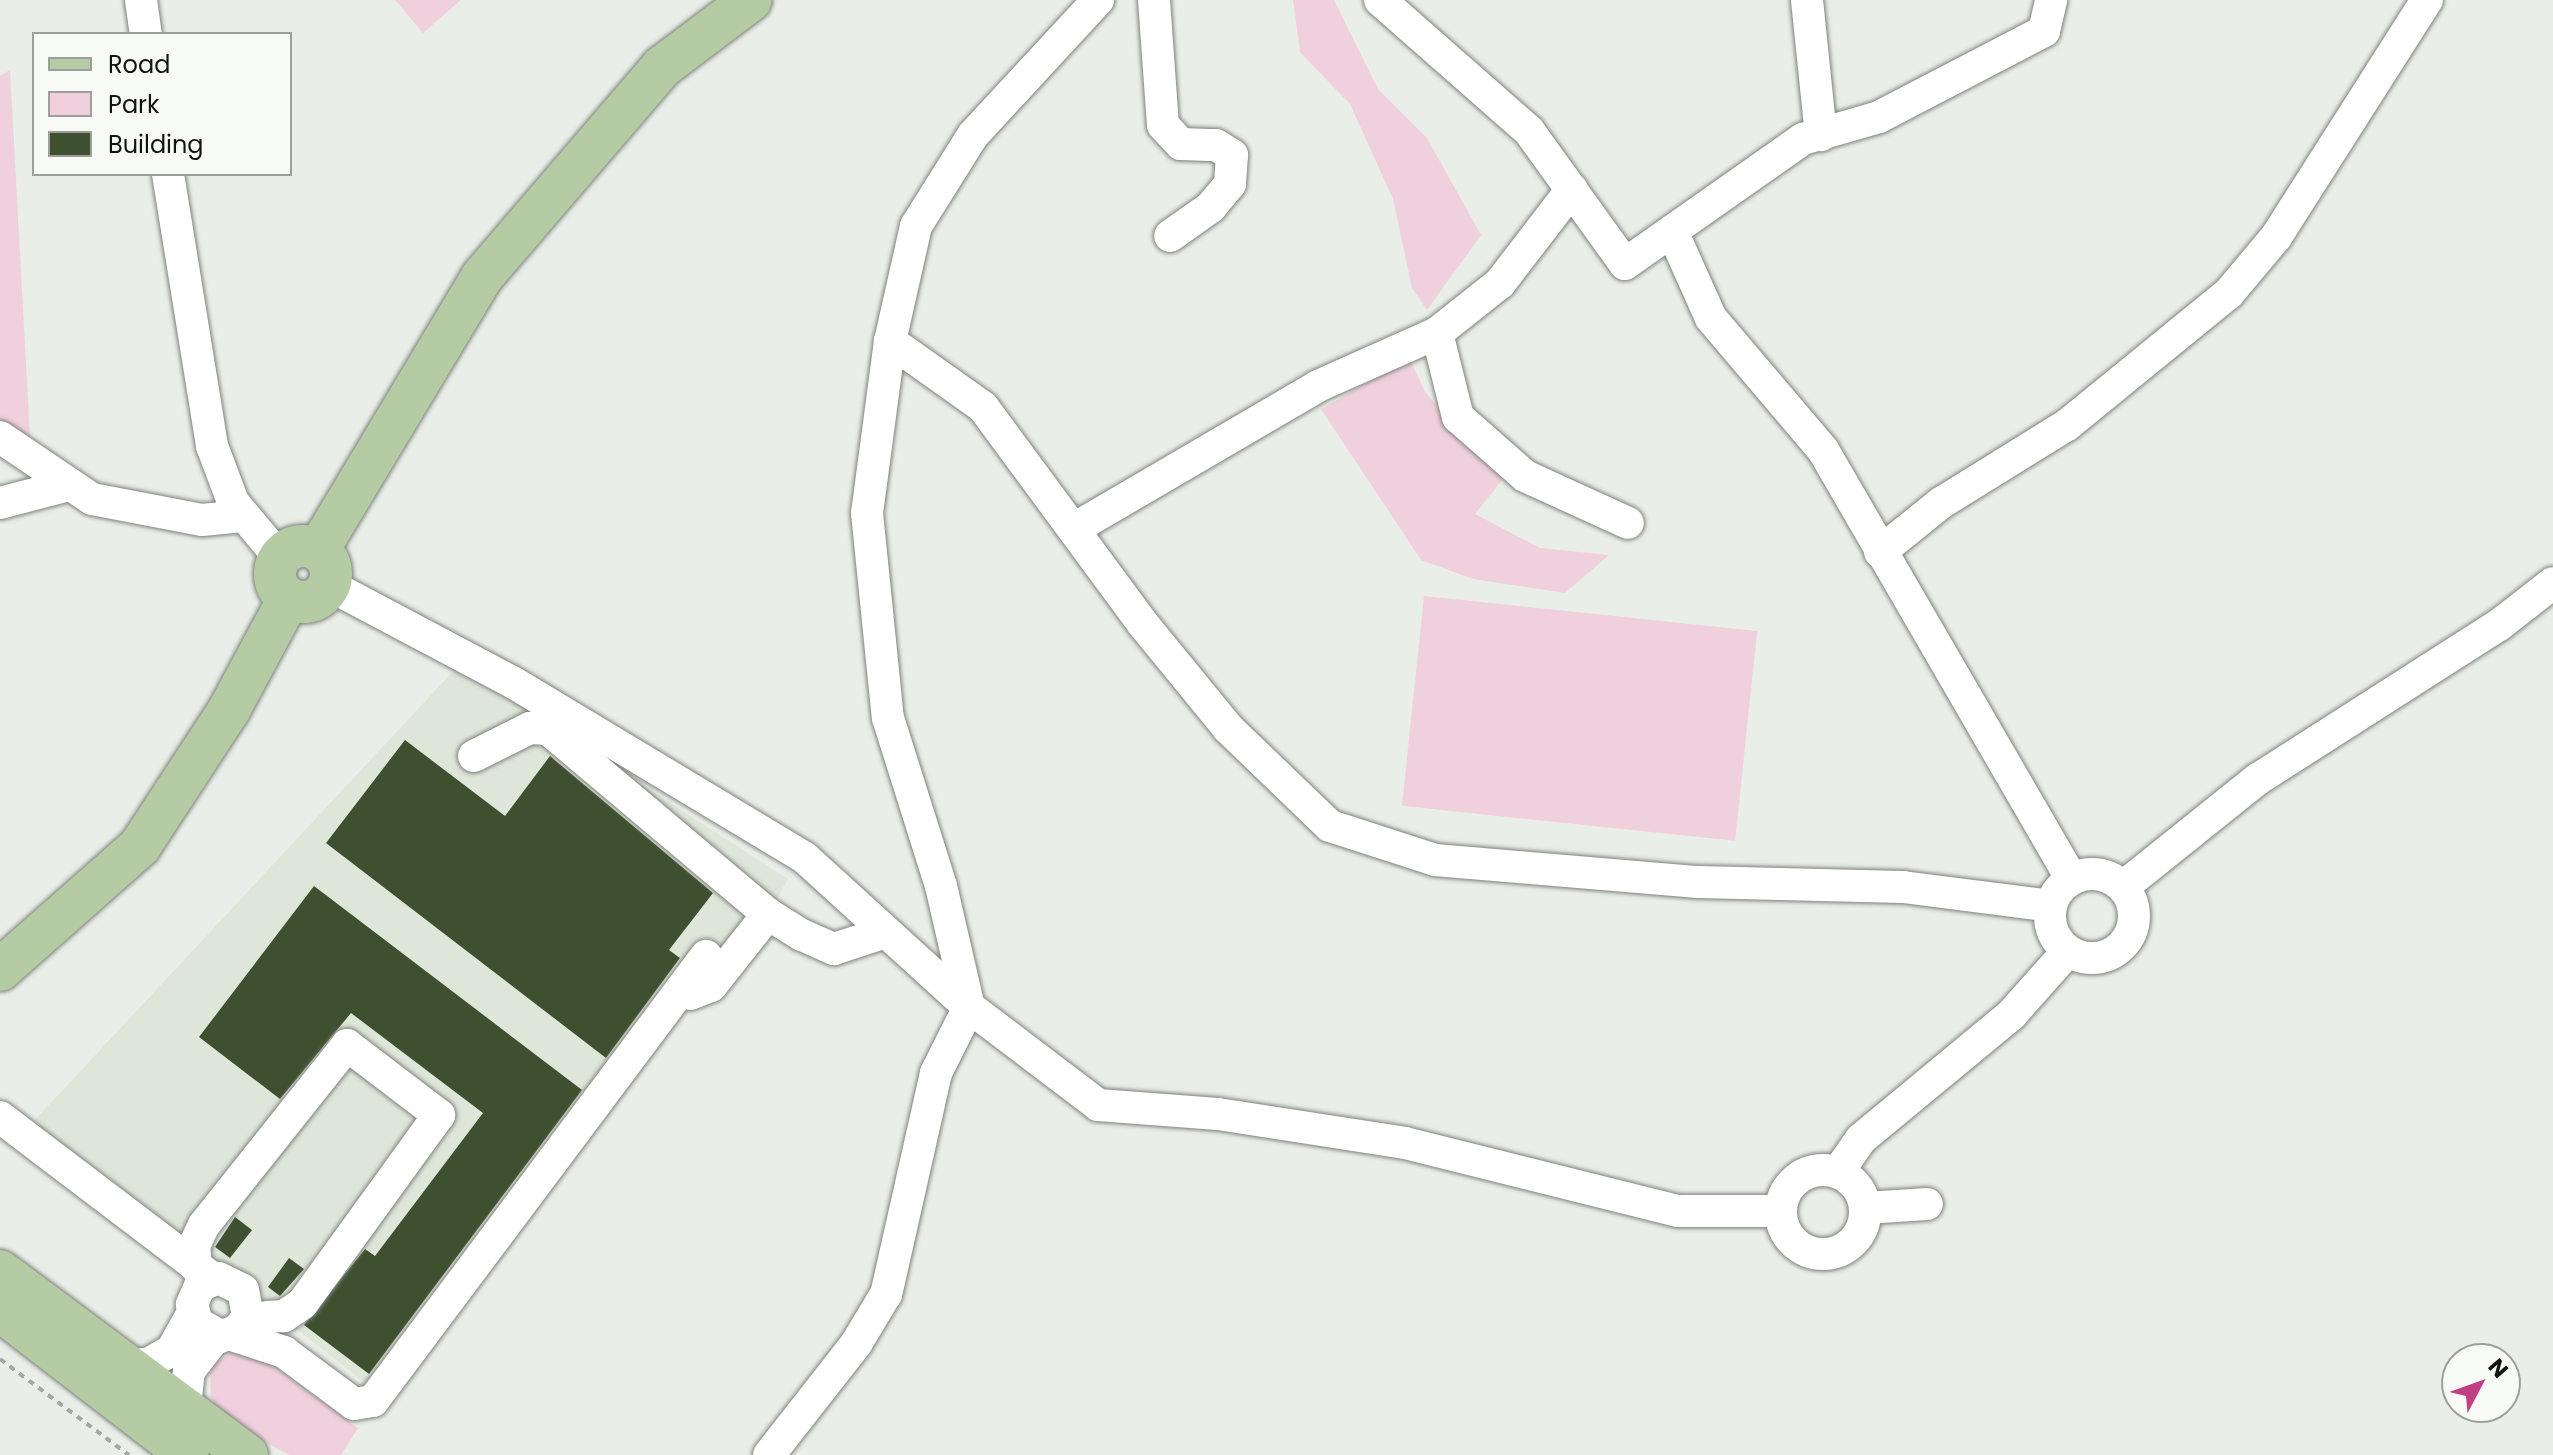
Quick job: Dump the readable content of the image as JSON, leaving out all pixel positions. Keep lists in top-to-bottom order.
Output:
{
  "legend": ["Road", "Park", "Building"],
  "north": "top right"
}
